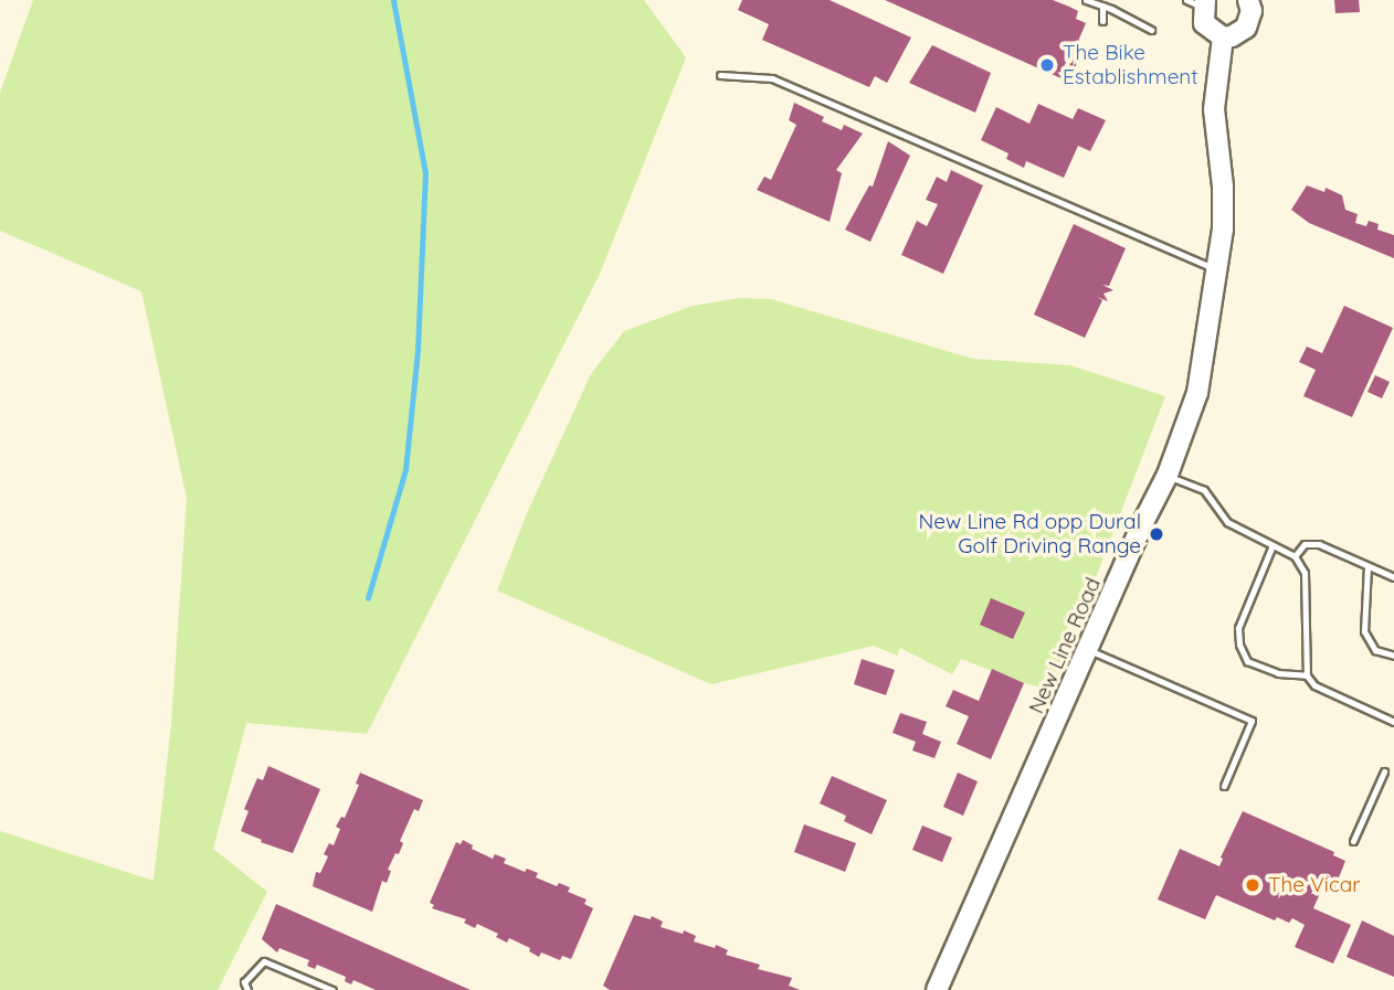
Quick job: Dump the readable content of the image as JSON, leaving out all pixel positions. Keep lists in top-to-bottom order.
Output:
{
  "streets": {
    "main road": ["New Line Road"]
  },
  "places": ["The Bike Establishment", "New Line Rd opp Dural Golf Driving Range", "The Vicar"]
}
